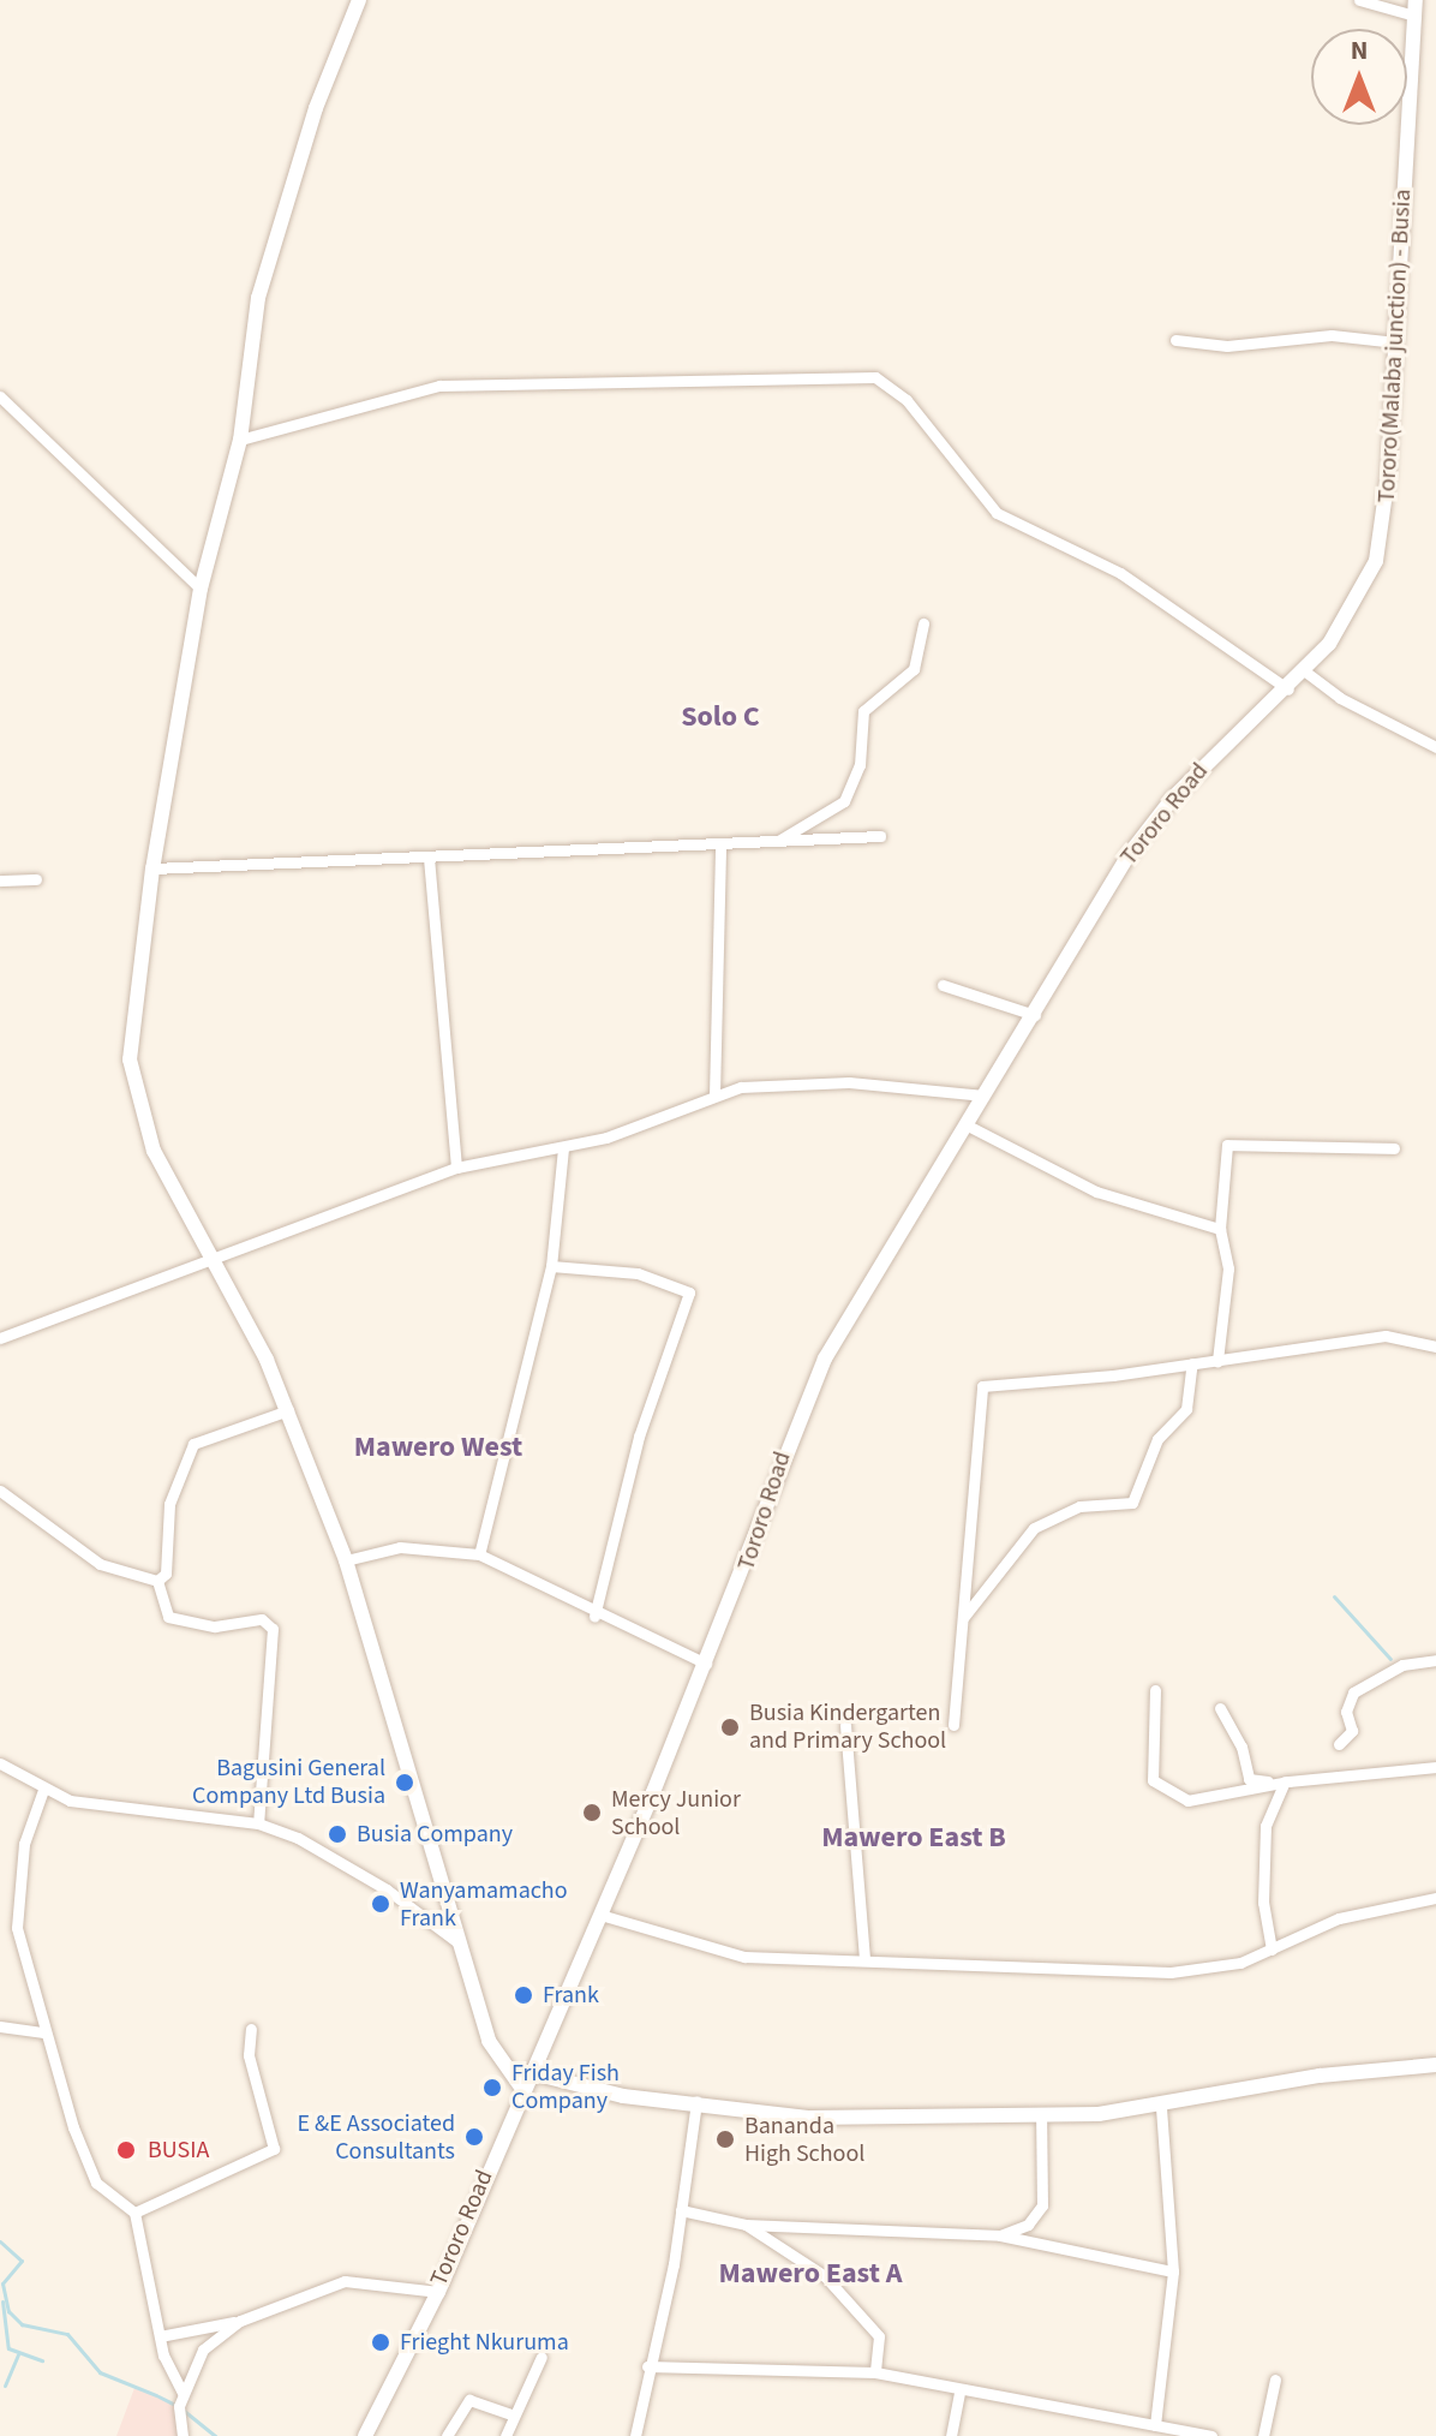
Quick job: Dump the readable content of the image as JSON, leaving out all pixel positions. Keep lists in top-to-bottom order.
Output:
{
  "streets": {
    "main road": ["Tororo(Malaba junction) - Busia", "Tororo Road"]
  },
  "crossings": [
    ["Tororo(Malaba junction) - Busia", "Tororo Road"]
  ],
  "districts": [
    "Solo C",
    "Mawero West",
    "Mawero East B",
    "Mawero East A"
  ],
  "places": [
    "Busia Kindergarten and Primary School",
    "Bagusini General Company Ltd Busia",
    "Mercy Junior School",
    "Busia Company",
    "Wanyamamacho Frank",
    "Frank",
    "Friday Fish Company",
    "E &E Associated Consultants",
    "Bananda High School",
    "BUSIA",
    "Frieght Nkuruma"
  ],
  "north": "top"
}
